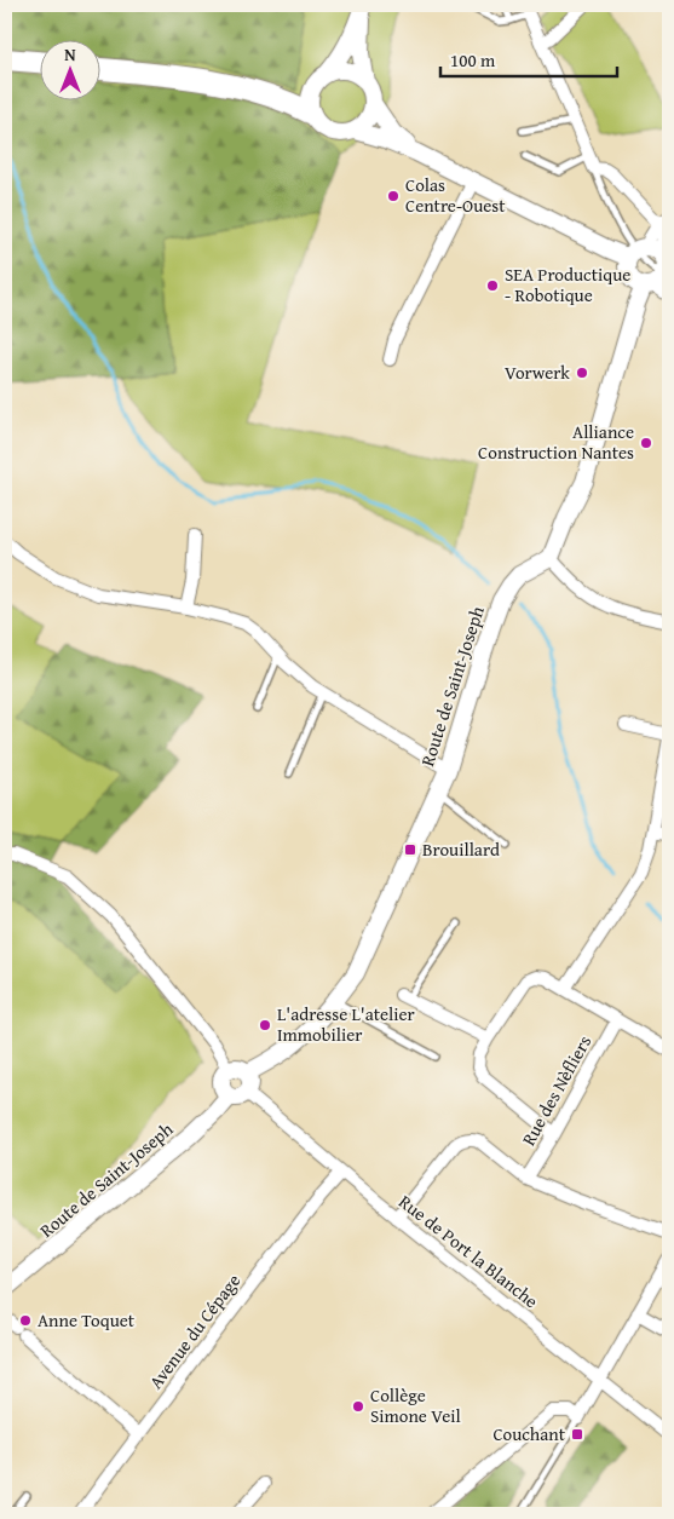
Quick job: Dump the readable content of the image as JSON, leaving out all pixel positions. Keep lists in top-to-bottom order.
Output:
{
  "streets": {
    "street": [
      "Route de Saint-Joseph",
      "Rue des Nèfliers",
      "Rue de Port la Blanche",
      "Avenue du Cépage"
    ]
  },
  "crossings": [
    ["Route de Saint-Joseph", "Rue de Port la Blanche"],
    ["Rue de Port la Blanche", "Avenue du Cépage"]
  ],
  "places": {
    "other": [
      "Colas Centre-Ouest",
      "SEA Productique - Robotique",
      "Vorwerk",
      "Alliance Construction Nantes",
      "L'adresse L'atelier Immobilier",
      "Anne Toquet",
      "Collège Simone Veil"
    ],
    "transit": ["Brouillard", "Couchant"]
  },
  "scale_bar": "100 m",
  "north": "top"
}
